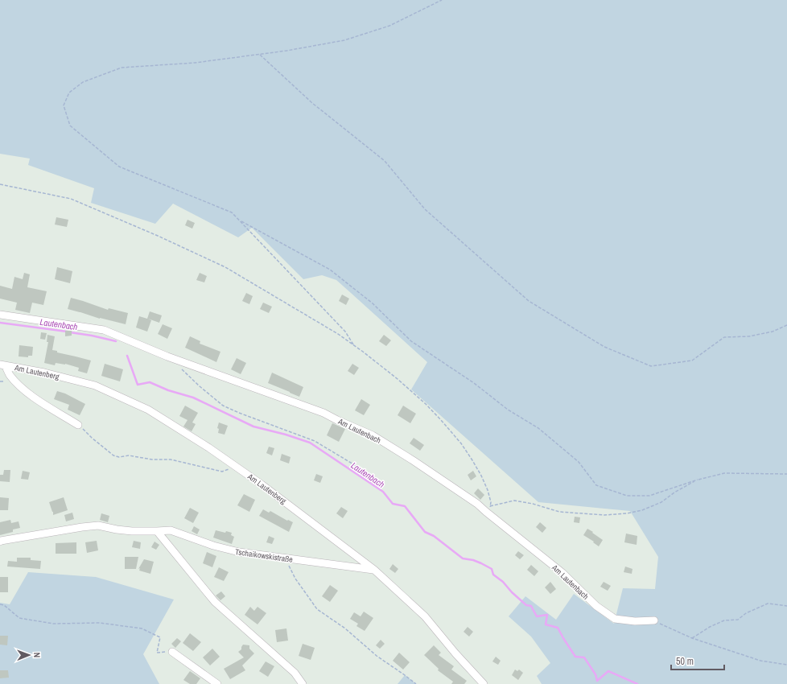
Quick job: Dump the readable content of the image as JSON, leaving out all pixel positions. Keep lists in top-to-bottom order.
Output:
{
  "streets": {
    "street": ["Am Lautenberg", "Am Lautenbach", "Tschaikowskistraße"]
  },
  "crossings": [
    ["Am Lautenberg", "Tschaikowskistraße"]
  ],
  "water": ["Lautenbach"],
  "scale_bar": "50 m",
  "north": "right"
}
